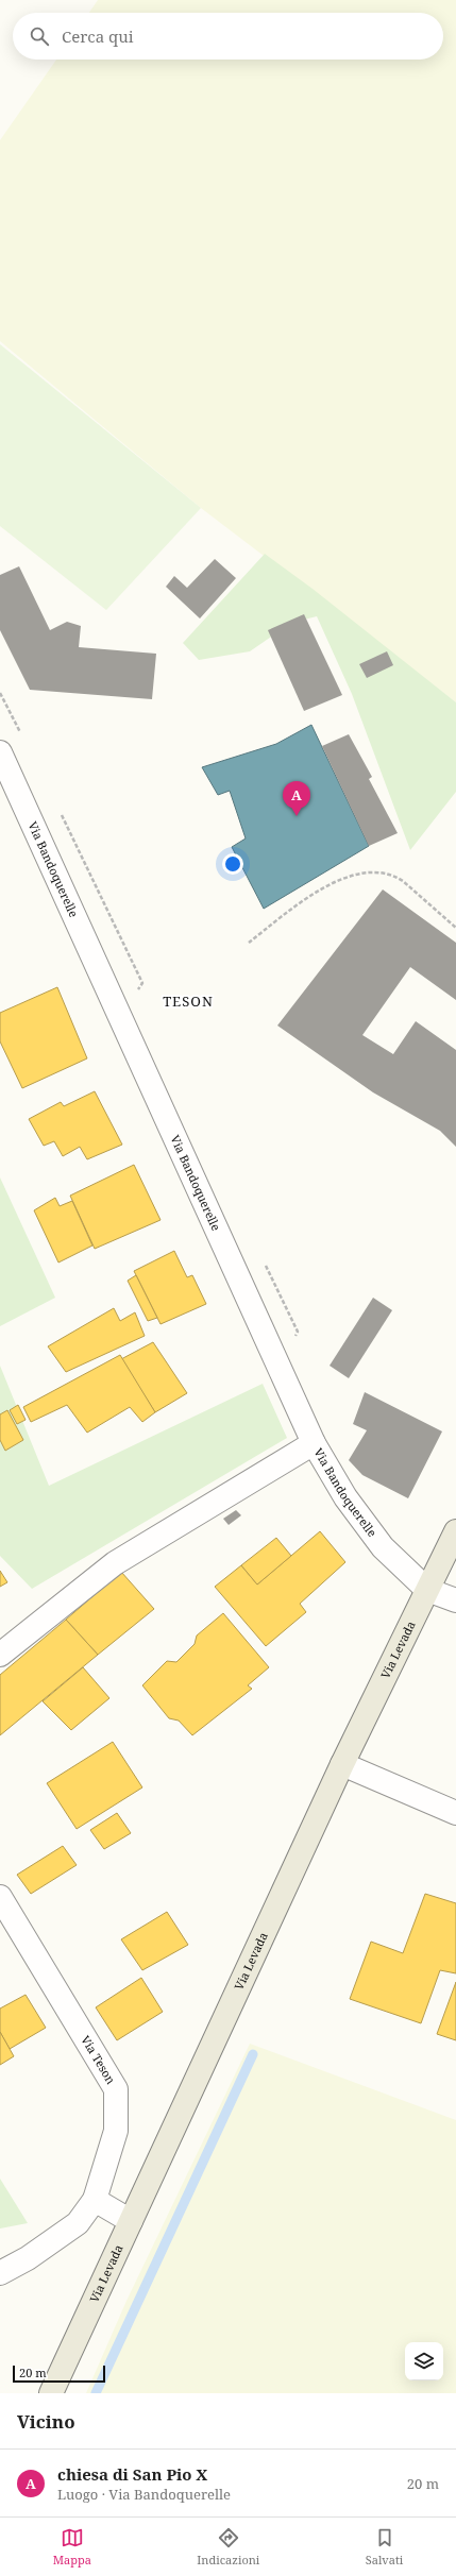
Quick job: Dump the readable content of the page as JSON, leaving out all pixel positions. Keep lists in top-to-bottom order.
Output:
{
  "streets": {
    "main road": ["Via Levada"],
    "street": ["Via Bandoquerelle", "Via Teson"]
  },
  "crossings": [
    ["Via Bandoquerelle", "Via Levada"]
  ],
  "districts": ["TESON"],
  "scale_bar": "20 m",
  "page": {
    "search": "Cerca qui",
    "pins": "A",
    "scale": "20 m",
    "heading": "Vicino",
    "list": [
      {
        "mark": "A",
        "name": "chiesa di San Pio X",
        "note": "Luogo · Via Bandoquerelle",
        "value": "20 m"
      }
    ],
    "nav": ["Mappa", "Indicazioni", "Salvati"]
  }
}
